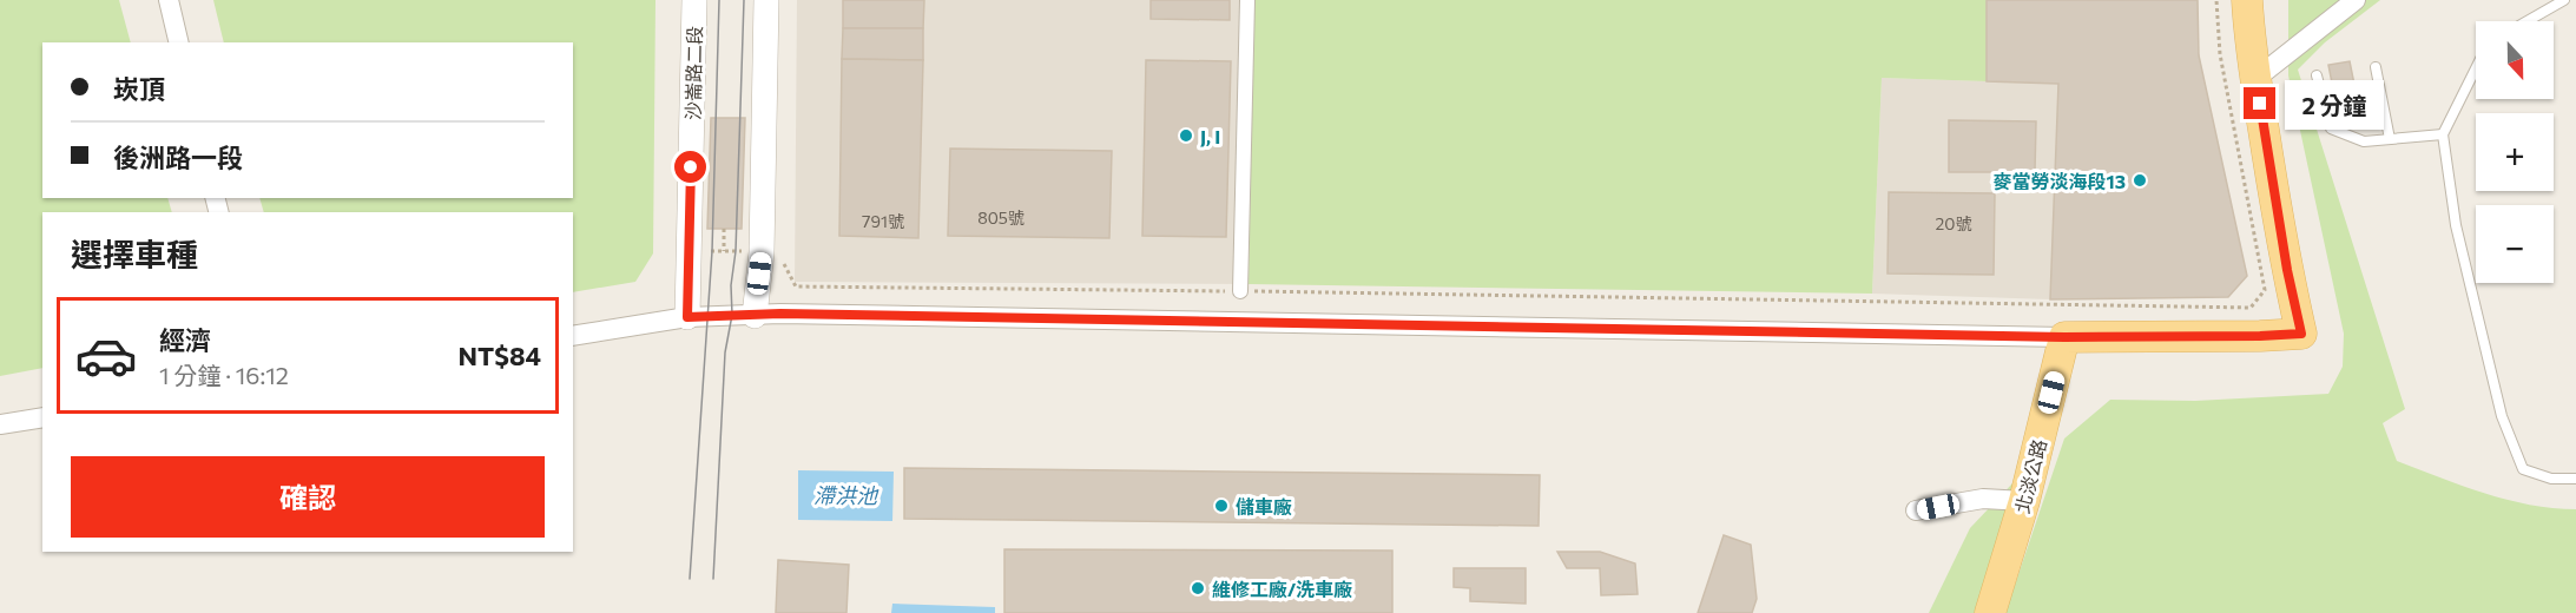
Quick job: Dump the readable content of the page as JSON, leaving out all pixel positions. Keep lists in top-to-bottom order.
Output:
{
  "streets": {
    "main road": ["北淡公路"],
    "street": ["沙崙路二段"]
  },
  "water": ["滯洪池"],
  "places": [
    "J, I",
    "麥當勞淡海段13",
    "儲車廠",
    "維修工廠/洗車廠"
  ],
  "house_numbers": ["805號", "791號", "20號"],
  "north": "bottom",
  "page": {
    "map_buttons": ["+", "−"],
    "banner": ["崁頂", "後洲路一段"],
    "bubble": "2 分鐘",
    "heading": "選擇車種",
    "list": [
      {
        "name": "經濟",
        "note": "1 分鐘 · 16:12",
        "value": "NT$84"
      }
    ],
    "buttons": "確認"
  }
}
